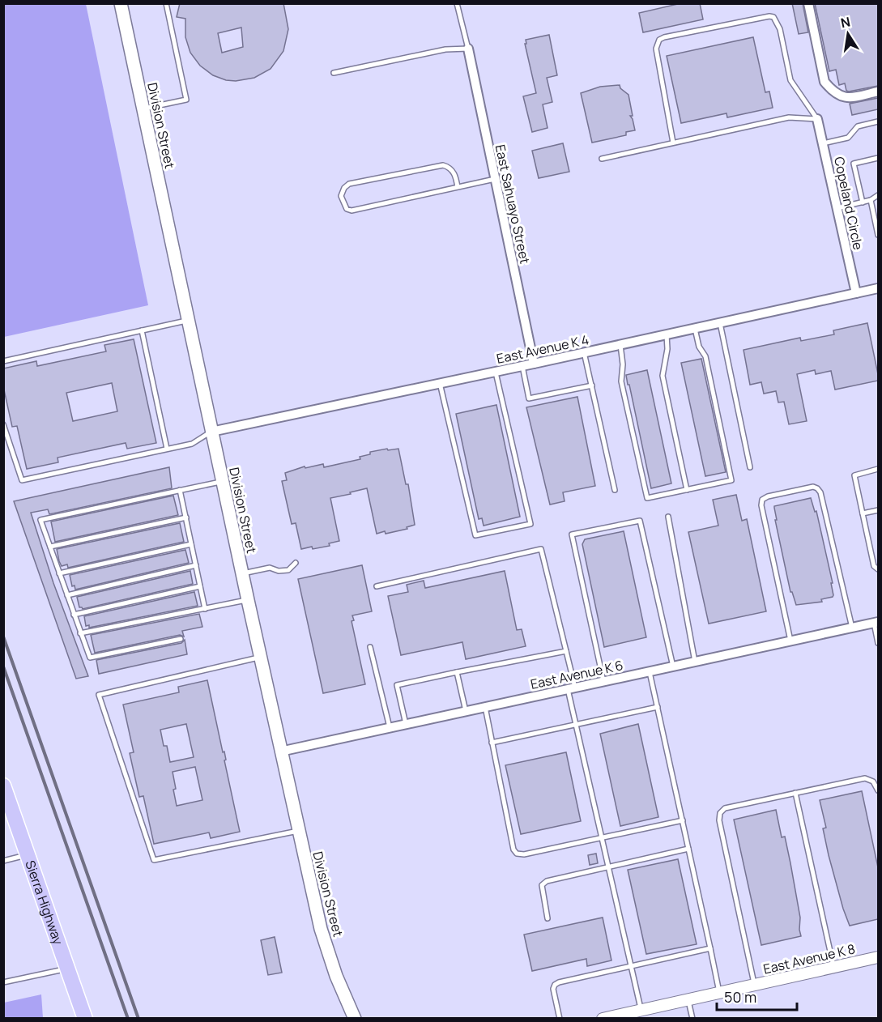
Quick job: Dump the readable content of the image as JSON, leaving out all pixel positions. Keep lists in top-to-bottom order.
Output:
{
  "streets": {
    "main road": ["Division Street", "Sierra Highway"],
    "street": [
      "Copeland Circle",
      "East Sahuayo Street",
      "East Avenue K 4",
      "East Avenue K 6",
      "East Avenue K 8"
    ]
  },
  "crossings": [
    ["Division Street", "East Avenue K 4"],
    ["Division Street", "East Avenue K 6"],
    ["Copeland Circle", "East Avenue K 4"],
    ["East Sahuayo Street", "East Avenue K 4"]
  ],
  "scale_bar": "50 m",
  "north": "top"
}
